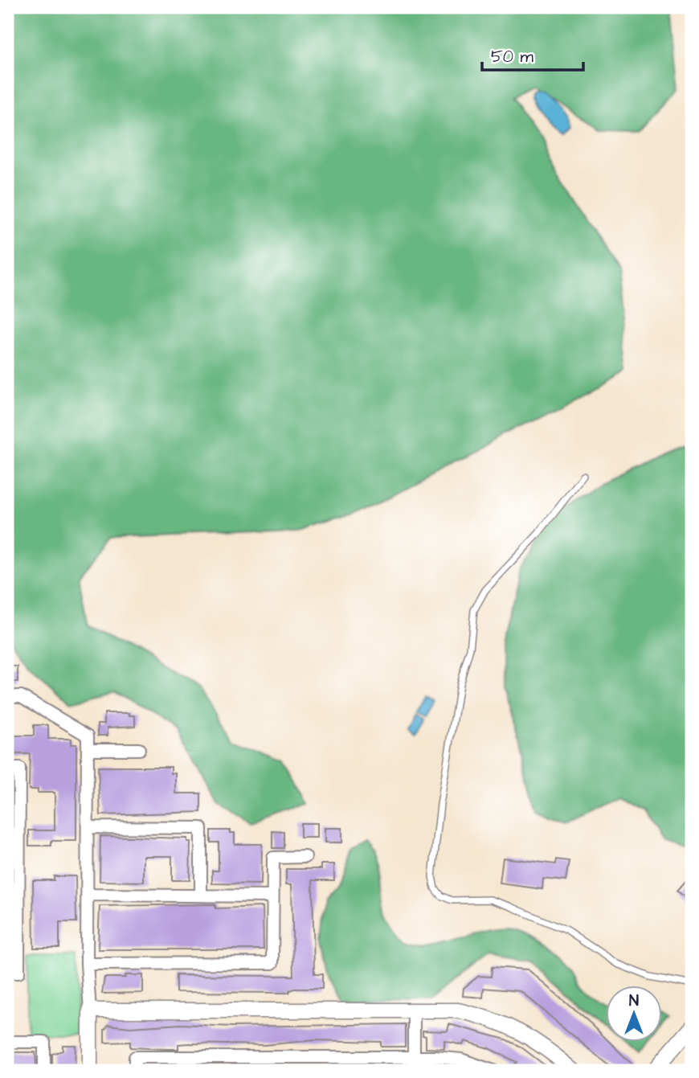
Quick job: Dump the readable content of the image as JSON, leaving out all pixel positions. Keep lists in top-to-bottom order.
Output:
{
  "scale_bar": "50 m",
  "north": "top"
}
